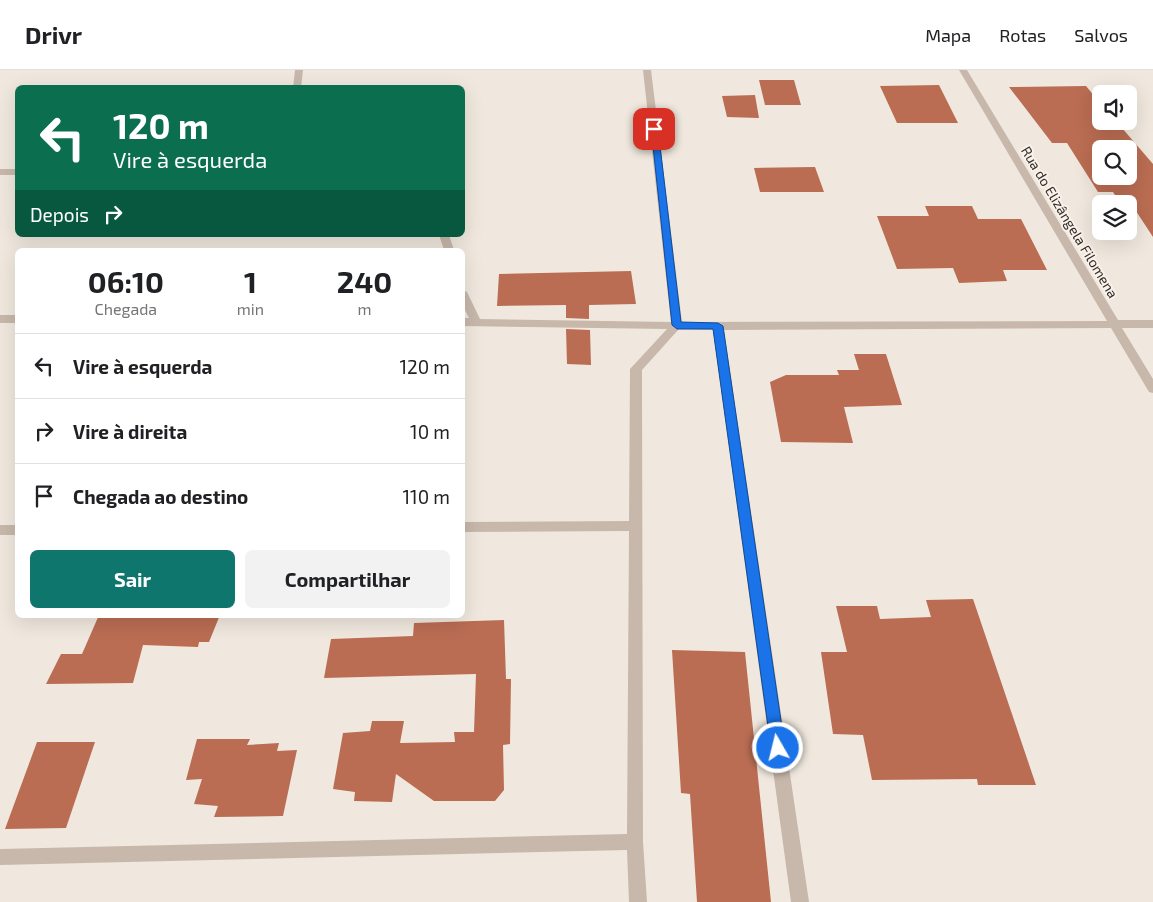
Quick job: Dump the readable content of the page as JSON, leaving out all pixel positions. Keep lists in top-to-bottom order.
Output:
{
  "streets": {
    "street": ["Rua do Elizângela Filomena"]
  },
  "page": {
    "header": "Drivr",
    "nav": ["Mapa", "Rotas", "Salvos"],
    "turn": ["120 m", "Vire à esquerda"],
    "then": "Depois",
    "eta": [
      "06:10",
      "Chegada",
      "1",
      "min",
      "240",
      "m"
    ],
    "list": [
      {
        "name": "Vire à esquerda",
        "value": "120 m"
      },
      {
        "name": "Vire à direita",
        "value": "10 m"
      },
      {
        "name": "Chegada ao destino",
        "value": "110 m"
      }
    ],
    "buttons": ["Sair", "Compartilhar"]
  }
}
